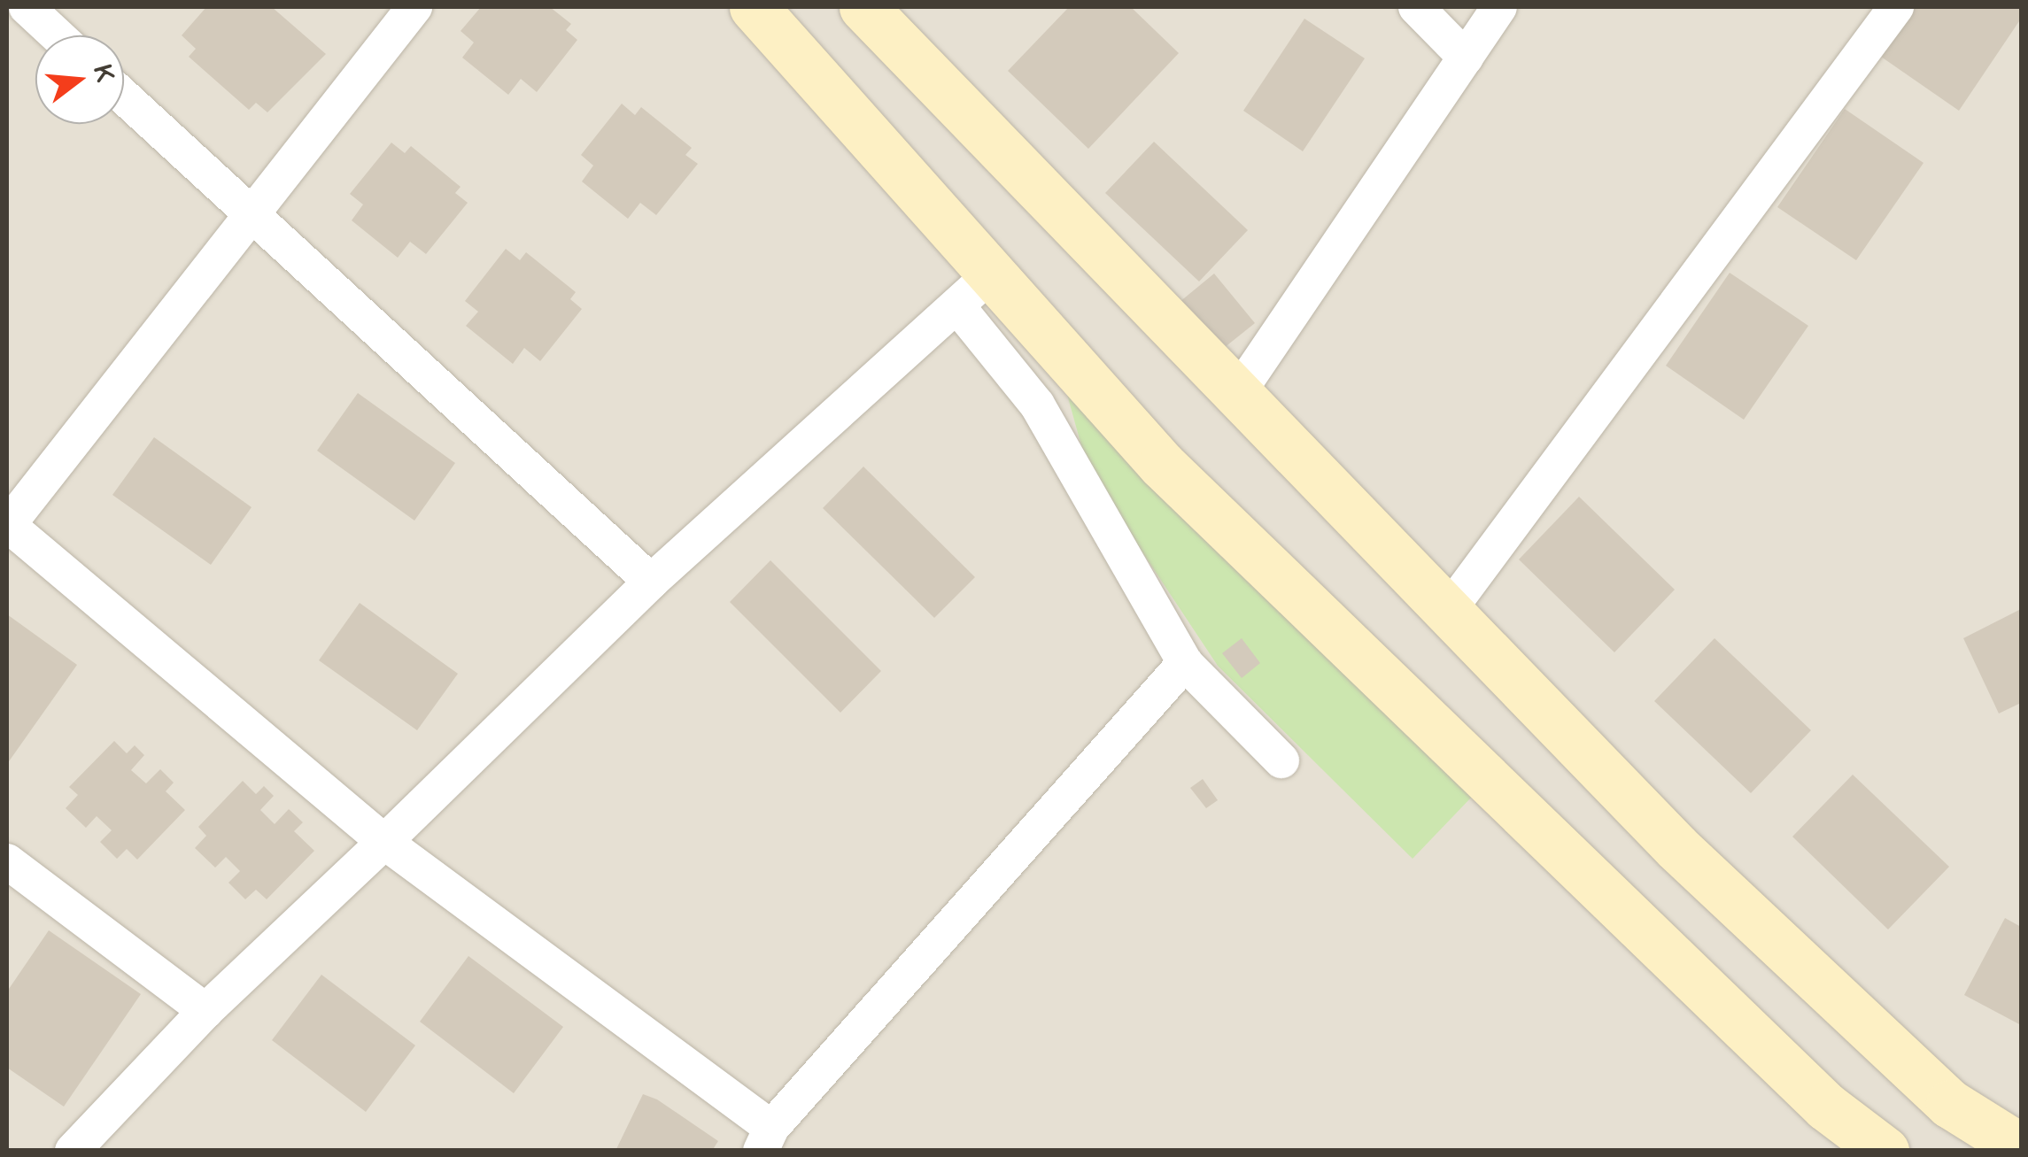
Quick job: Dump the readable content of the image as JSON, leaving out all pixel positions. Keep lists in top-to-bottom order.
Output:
{
  "north": "right"
}
